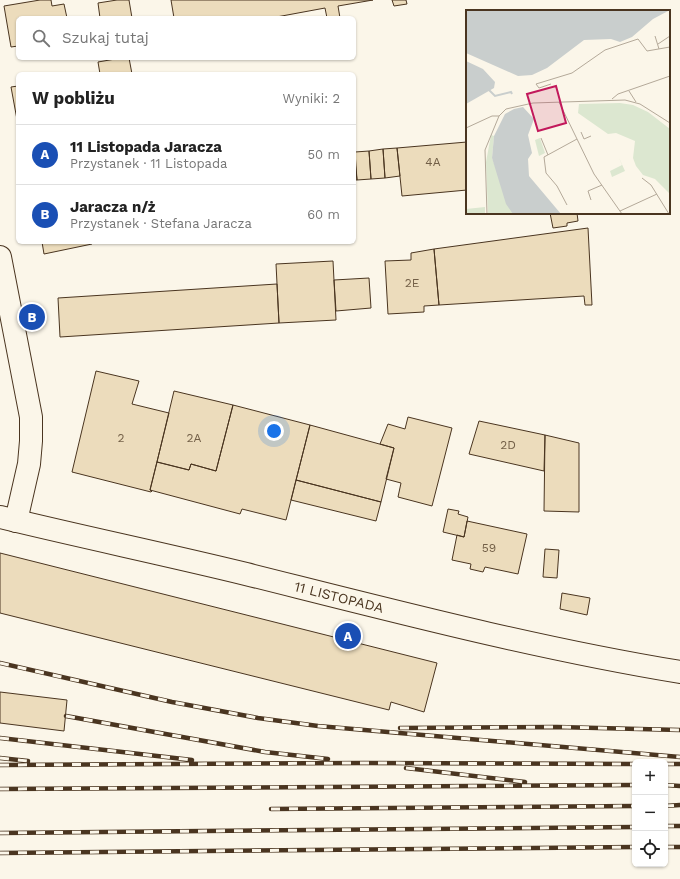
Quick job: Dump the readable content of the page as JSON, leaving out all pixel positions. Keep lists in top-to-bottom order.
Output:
{
  "streets": {
    "main road": ["11 LISTOPADA"]
  },
  "house_numbers": [
    "4A",
    "2E",
    "2",
    "2A",
    "2D",
    "59"
  ],
  "page": {
    "search": "Szukaj tutaj",
    "heading": ["W pobliżu", "Wyniki: 2"],
    "list": [
      {
        "mark": "A",
        "name": "11 Listopada Jaracza",
        "note": "Przystanek · 11 Listopada",
        "value": "50 m"
      },
      {
        "mark": "B",
        "name": "Jaracza n/ż",
        "note": "Przystanek · Stefana Jaracza",
        "value": "60 m"
      }
    ],
    "pins": ["B", "A"],
    "map_buttons": ["+", "−"]
  }
}
